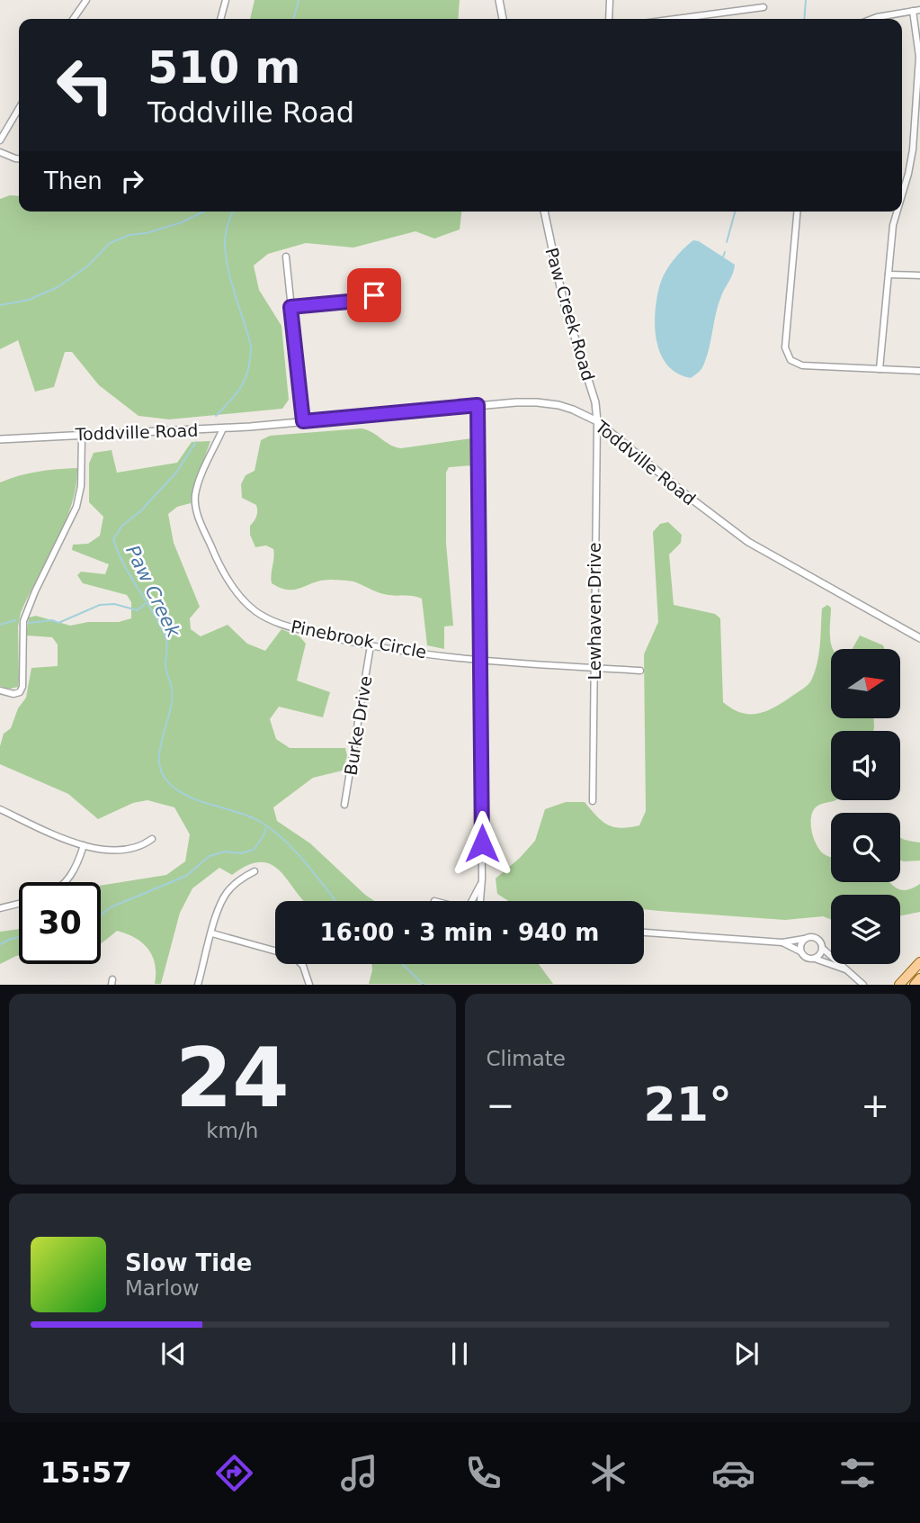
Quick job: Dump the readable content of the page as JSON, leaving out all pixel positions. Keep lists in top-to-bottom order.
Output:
{
  "streets": {
    "street": [
      "Paw Creek Road",
      "Toddville Road",
      "Lewhaven Drive",
      "Pinebrook Circle",
      "Burke Drive"
    ]
  },
  "crossings": [
    ["Paw Creek Road", "Toddville Road"],
    ["Paw Creek Road", "Lewhaven Drive"],
    ["Toddville Road", "Lewhaven Drive"],
    ["Toddville Road", "Pinebrook Circle"],
    ["Lewhaven Drive", "Pinebrook Circle"],
    ["Pinebrook Circle", "Burke Drive"]
  ],
  "water": ["Paw Creek"],
  "north": "right",
  "page": {
    "turn": ["510 m", "Toddville Road"],
    "then": "Then",
    "limit": "30",
    "trip": "16:00 · 3 min · 940 m",
    "tile": [
      ["24", "km/h"],
      "Climate"
    ],
    "heat": ["−", "21°", "+"],
    "song": ["Slow Tide", "Marlow"],
    "tabs": "15:57"
  }
}
